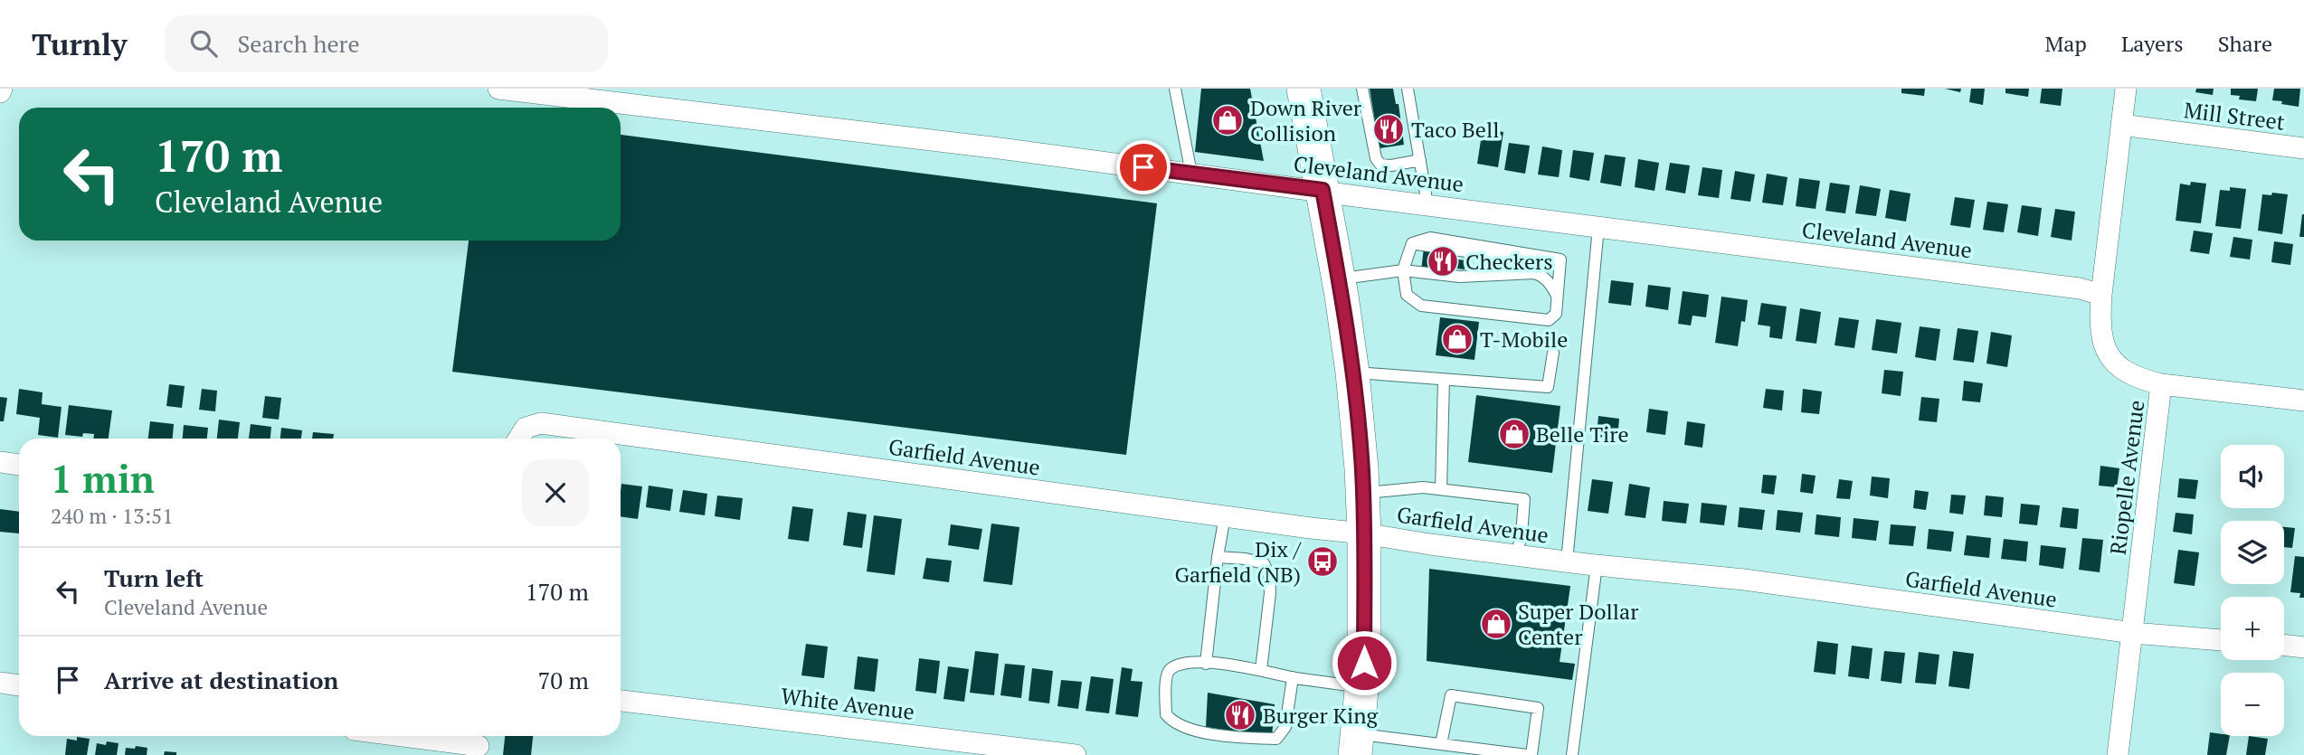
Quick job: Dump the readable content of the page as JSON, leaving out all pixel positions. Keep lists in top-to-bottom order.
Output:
{
  "streets": {
    "street": [
      "Mill Street",
      "Cleveland Avenue",
      "Garfield Avenue",
      "Riopelle Avenue",
      "White Avenue"
    ]
  },
  "crossings": [
    ["Mill Street", "Riopelle Avenue"],
    ["Cleveland Avenue", "Riopelle Avenue"],
    ["Garfield Avenue", "Riopelle Avenue"]
  ],
  "places": {
    "shop": [
      "Down River Collision",
      "T-Mobile",
      "Belle Tire",
      "Super Dollar Center"
    ],
    "restaurant": ["Taco Bell", "Checkers", "Burger King"],
    "bus stop": ["Dix / Garfield (NB)"]
  },
  "page": {
    "header": "Turnly",
    "search": "Search here",
    "nav": ["Map", "Layers", "Share"],
    "turn": ["170 m", "Cleveland Avenue"],
    "heading": ["1 min", "240 m · 13:51"],
    "map_buttons": ["+", "−"],
    "list": [
      {
        "name": "Turn left",
        "note": "Cleveland Avenue",
        "value": "170 m"
      },
      {
        "name": "Arrive at destination",
        "value": "70 m"
      }
    ]
  }
}
